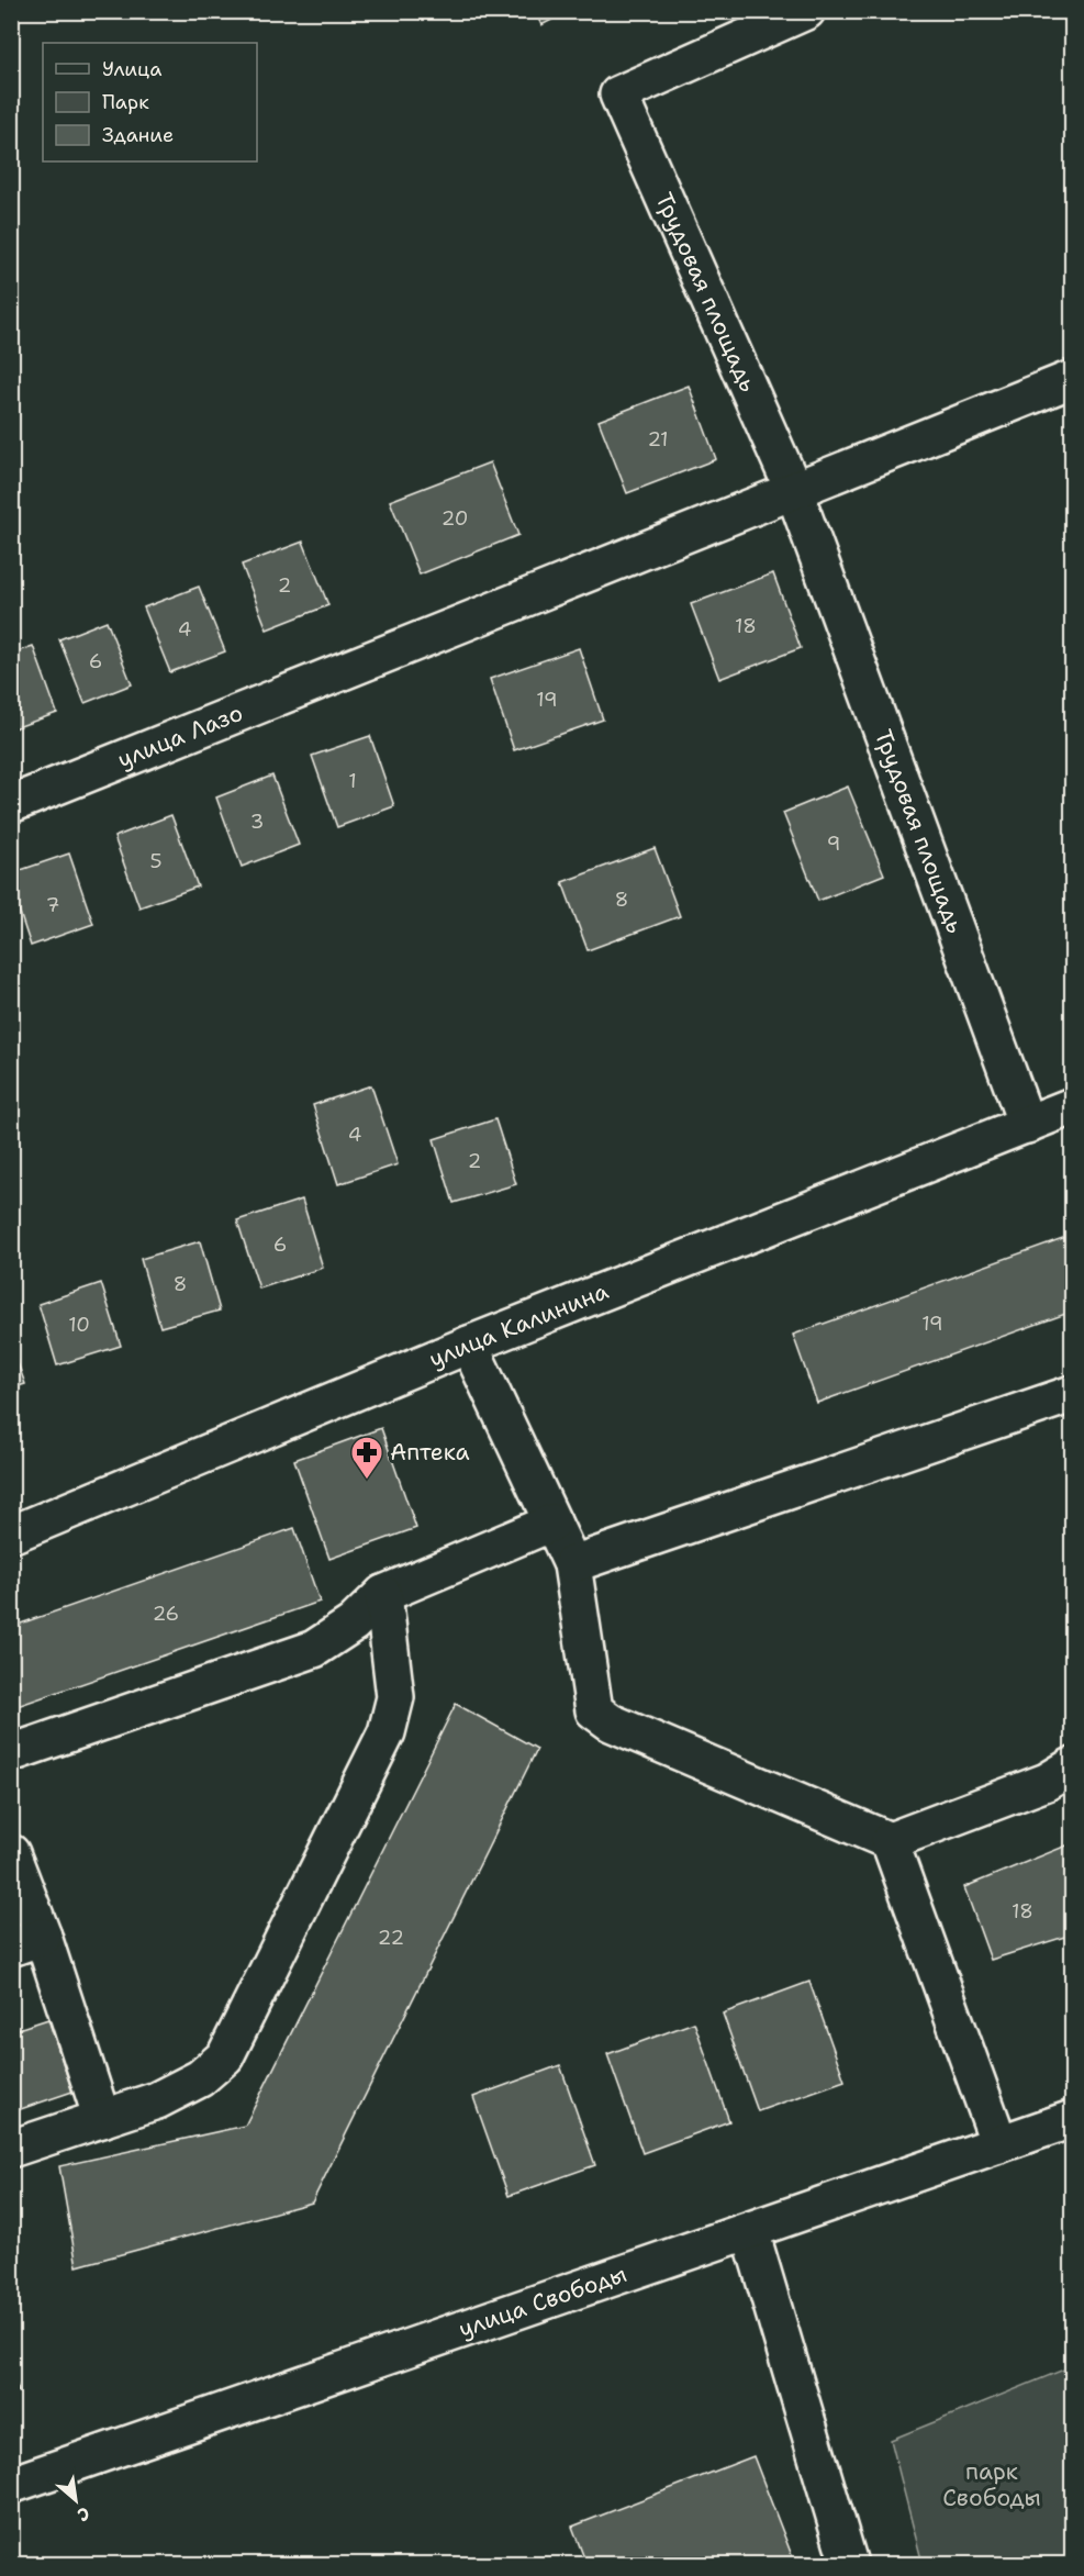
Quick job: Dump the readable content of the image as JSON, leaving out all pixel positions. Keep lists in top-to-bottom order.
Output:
{
  "streets": {
    "street": [
      "Трудовая площадь",
      "улица Лазо",
      "улица Калинина",
      "улица Свободы"
    ]
  },
  "crossings": [
    ["Трудовая площадь", "улица Лазо"],
    ["Трудовая площадь", "улица Калинина"]
  ],
  "parks": ["парк Свободы"],
  "places": {
    "pharmacy": ["Аптека"]
  },
  "house_numbers": [
    "21",
    "20",
    "2",
    "18",
    "4",
    "6",
    "19",
    "1",
    "3",
    "9",
    "5",
    "8",
    "7",
    "4",
    "2",
    "6",
    "8",
    "19",
    "10",
    "26",
    "18",
    "22"
  ],
  "legend": ["Улица", "Парк", "Здание"],
  "north": "bottom right"
}
